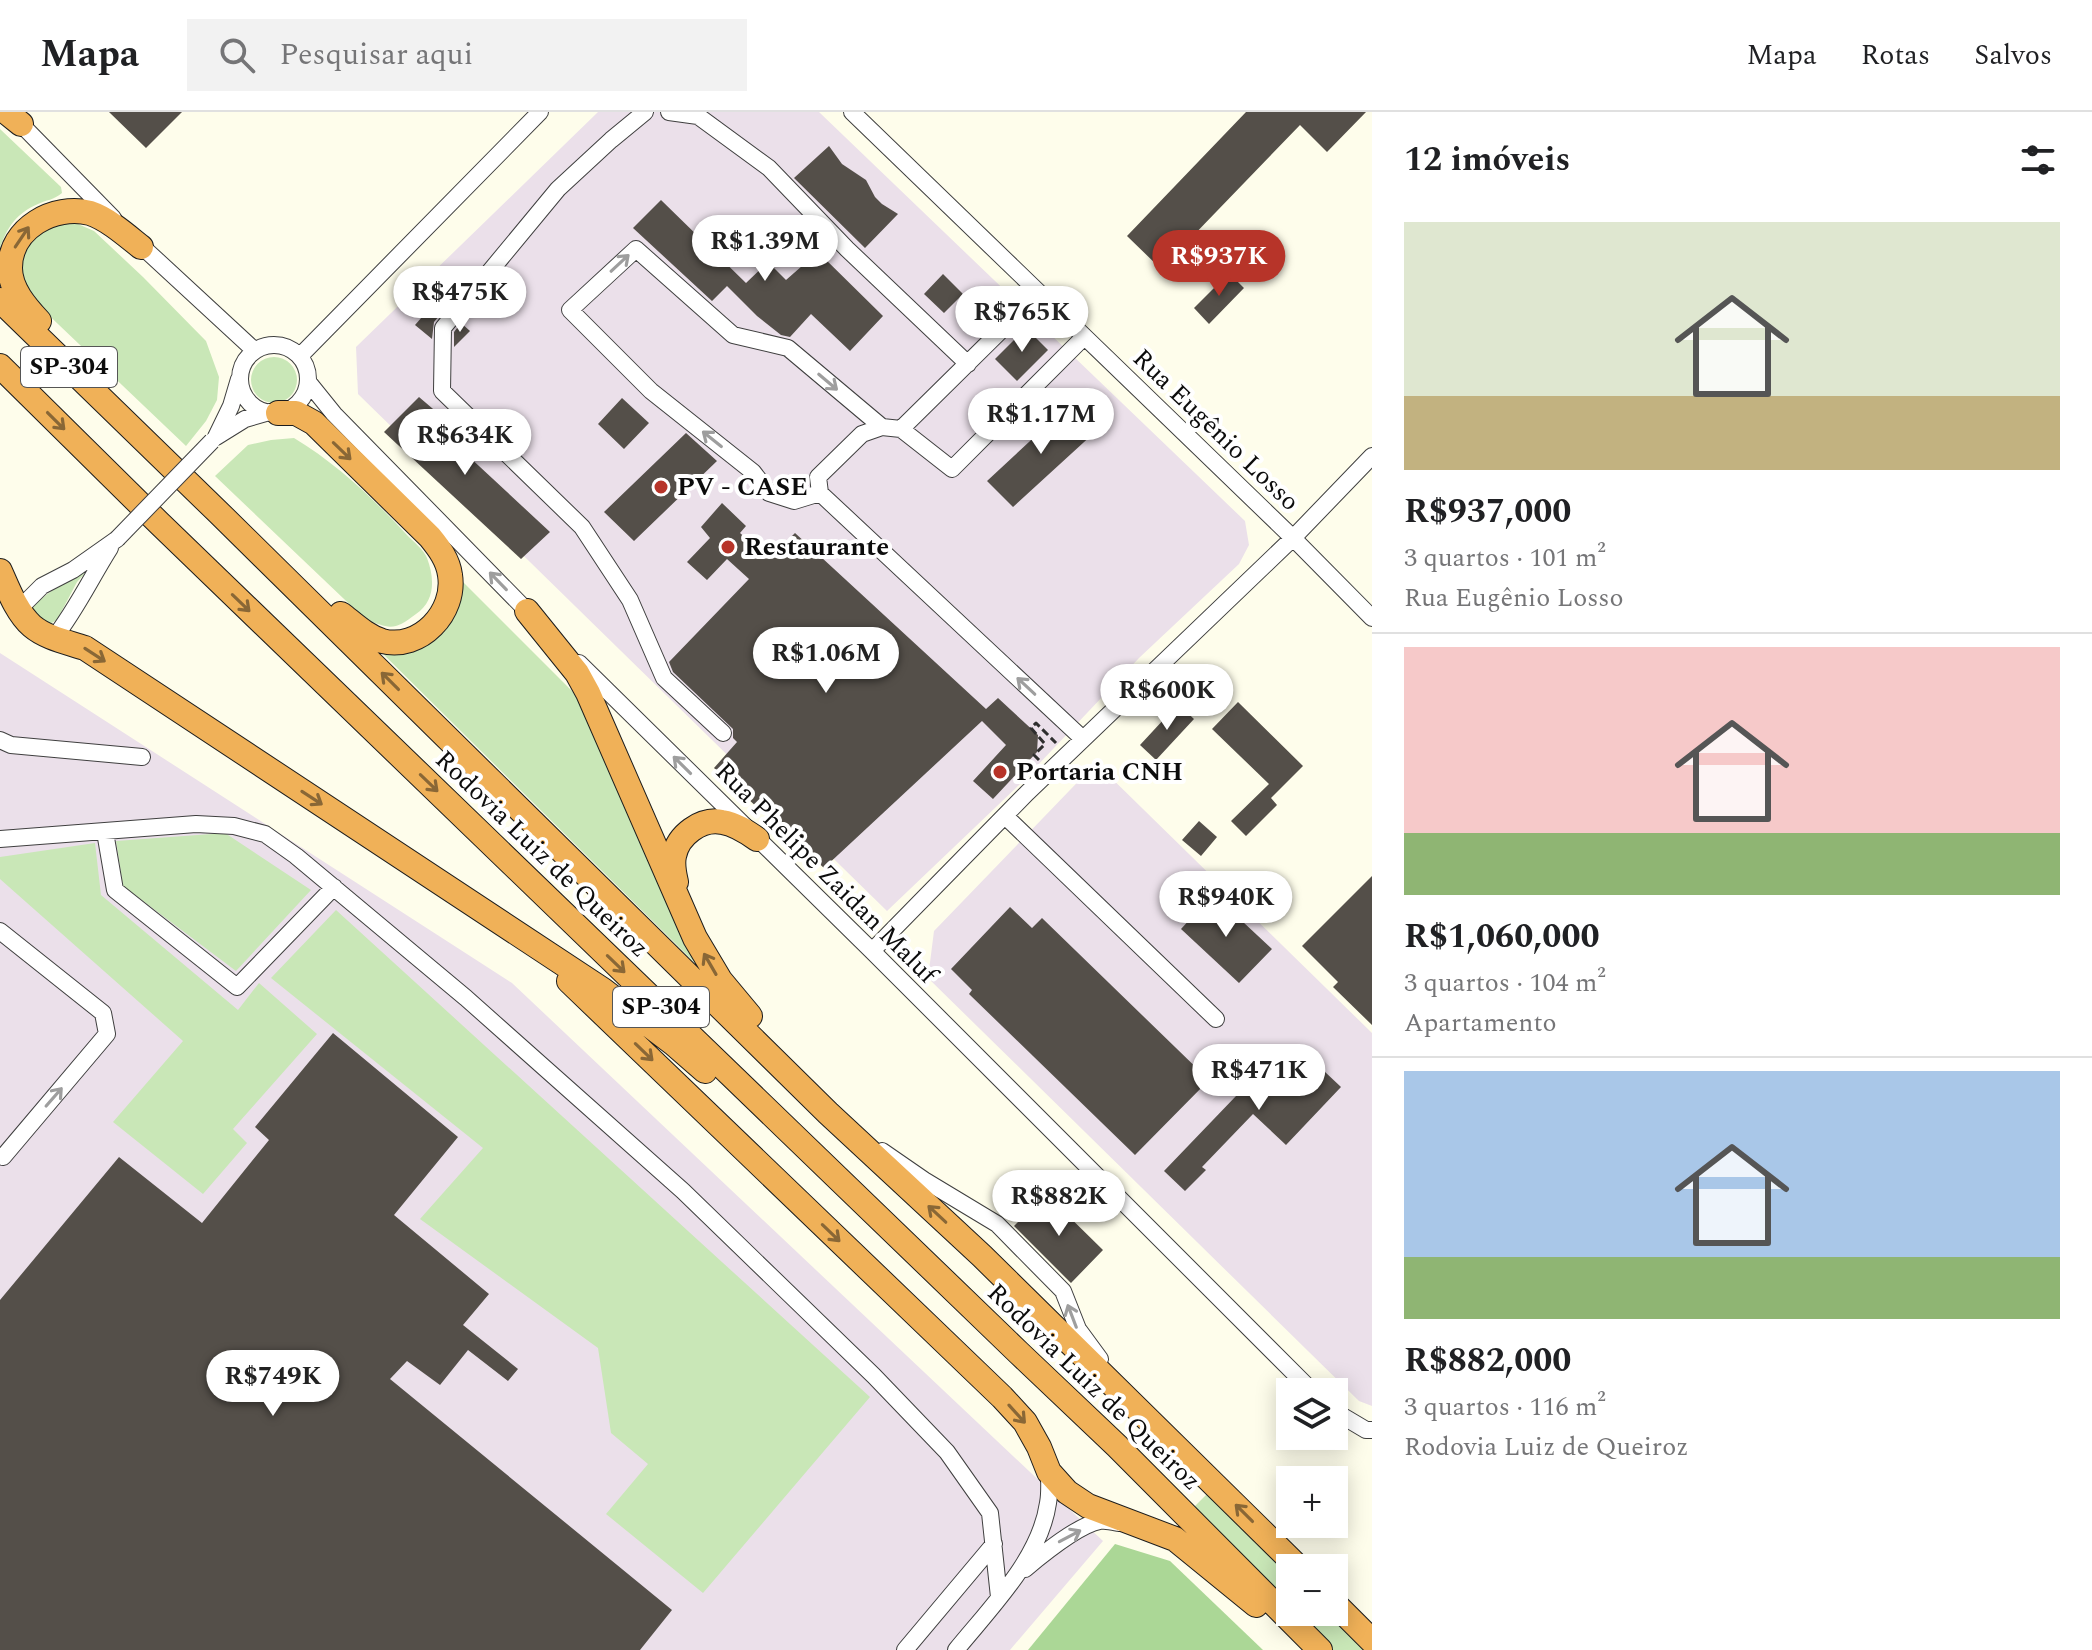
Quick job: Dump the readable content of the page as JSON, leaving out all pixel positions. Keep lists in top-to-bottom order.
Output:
{
  "streets": {
    "highway": ["SP-304", "Rodovia Luiz de Queiroz"],
    "street": ["Rua Eugênio Losso", "Rua Phelipe Zaidan Maluf"]
  },
  "one_way": ["Rua Phelipe Zaidan Maluf"],
  "places": ["PV - CASE", "Restaurante", "Portaria CNH"],
  "page": {
    "header": "Mapa",
    "search": "Pesquisar aqui",
    "nav": ["Mapa", "Rotas", "Salvos"],
    "heading": "12 imóveis",
    "list": [
      {
        "name": "R$937,000",
        "note": "3 quartos · 101 m² · Rua Eugênio Losso"
      },
      {
        "name": "R$1,060,000",
        "note": "3 quartos · 104 m² · Apartamento"
      },
      {
        "name": "R$882,000",
        "note": "3 quartos · 116 m² · Rodovia Luiz de Queiroz"
      }
    ],
    "price": [
      "R$1.39M",
      "R$937K",
      "R$475K",
      "R$765K",
      "R$1.17M",
      "R$634K",
      "R$1.06M",
      "R$600K",
      "R$940K",
      "R$471K",
      "R$882K",
      "R$749K"
    ],
    "map_buttons": ["+", "−"]
  }
}
